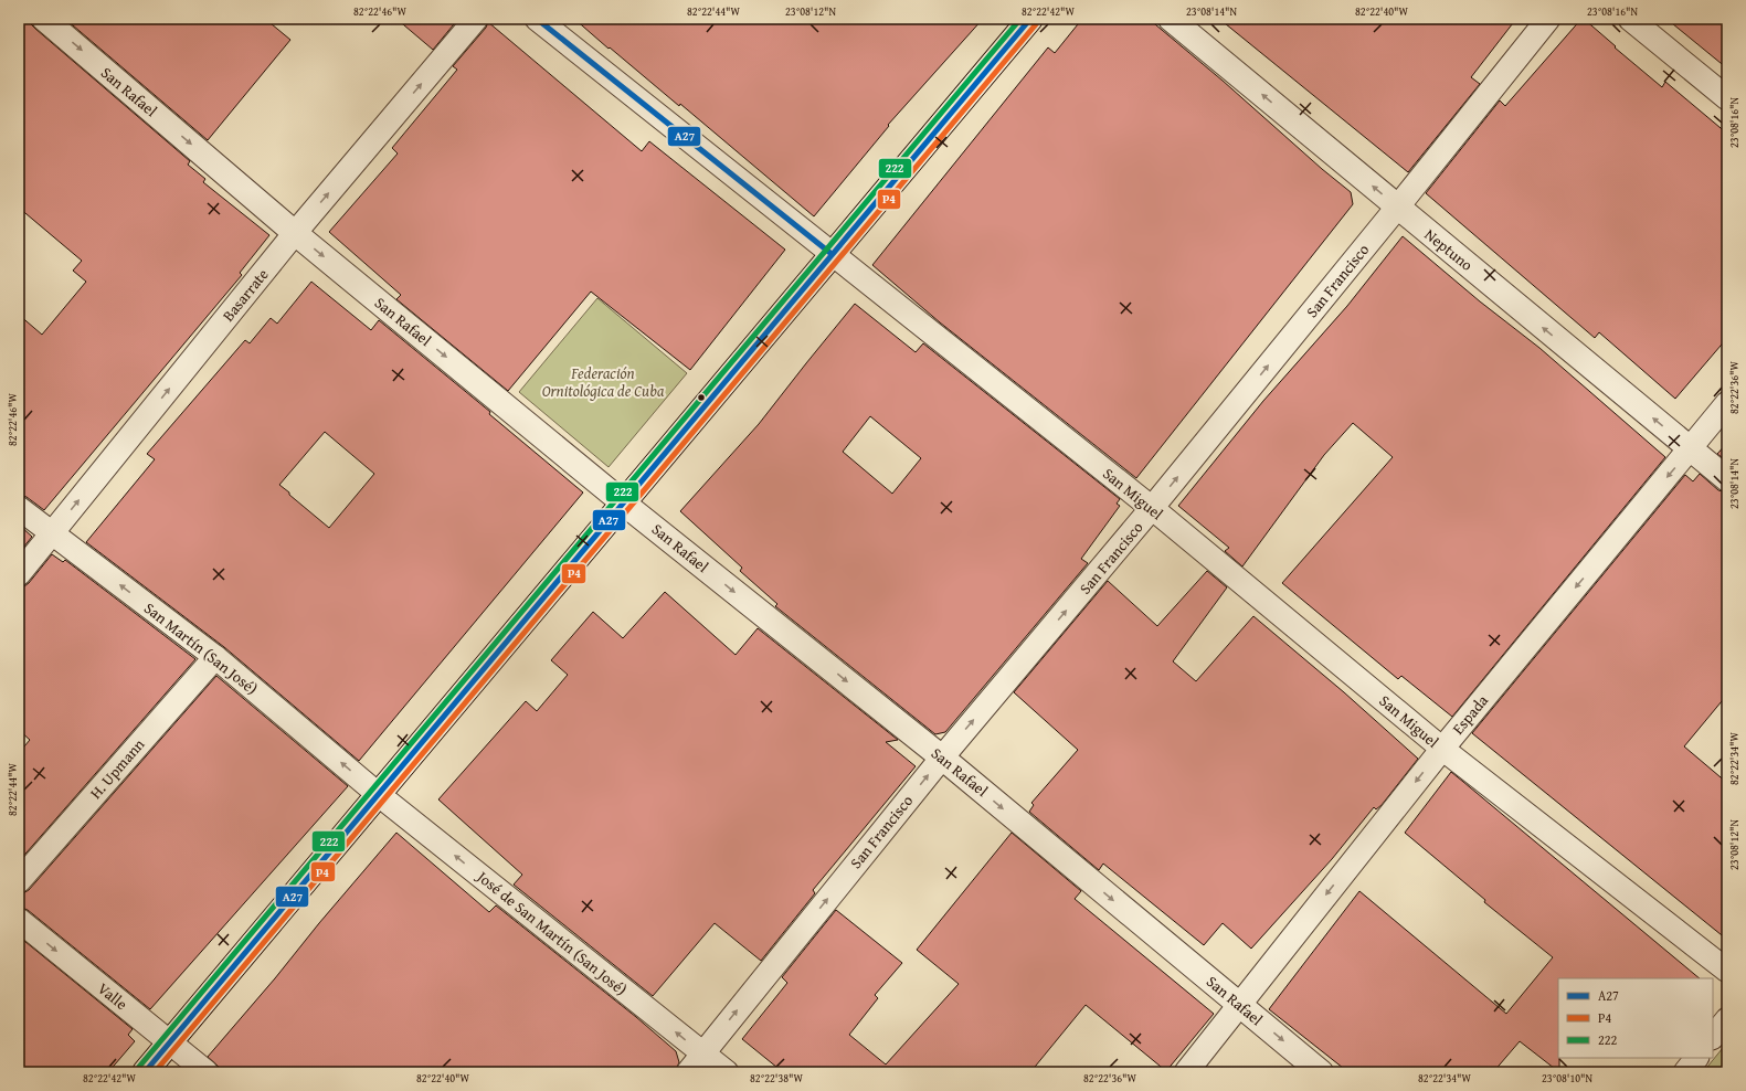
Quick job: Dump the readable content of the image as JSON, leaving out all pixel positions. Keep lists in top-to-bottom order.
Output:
{
  "streets": {
    "street": [
      "San Rafael",
      "Neptuno",
      "San Francisco",
      "Basarrate",
      "San Miguel",
      "San Martín (San José)",
      "Espada",
      "H. Upmann",
      "José de San Martín (San José)",
      "Valle"
    ]
  },
  "crossings": [
    ["San Rafael", "San Francisco"],
    ["San Rafael", "Basarrate"],
    ["San Rafael", "Espada"],
    ["Neptuno", "San Francisco"],
    ["Neptuno", "Espada"],
    ["San Francisco", "San Miguel"],
    ["San Francisco", "José de San Martín (San José)"],
    ["Basarrate", "San Martín (San José)"],
    ["San Miguel", "Espada"],
    ["San Martín (San José)", "H. Upmann"],
    ["San Martín (San José)", "José de San Martín (San José)"]
  ],
  "one_way": [
    "San Rafael",
    "Neptuno",
    "San Francisco",
    "Basarrate",
    "San Martín (San José)",
    "Espada",
    "José de San Martín (San José)",
    "Valle"
  ],
  "parks": ["Federación Ornitológica de Cuba"],
  "lines": ["transit line A27", "transit line 222", "transit line P4"],
  "legend": ["A27", "P4", "222"],
  "coordinates": [
    "82°22'46\"W",
    "82°22'44\"W",
    "23°08'12\"N",
    "82°22'42\"W",
    "23°08'14\"N",
    "82°22'40\"W",
    "23°08'16\"N",
    "82°22'36\"W",
    "82°22'34\"W",
    "82°22'38\"W",
    "23°08'10\"N"
  ]
}
